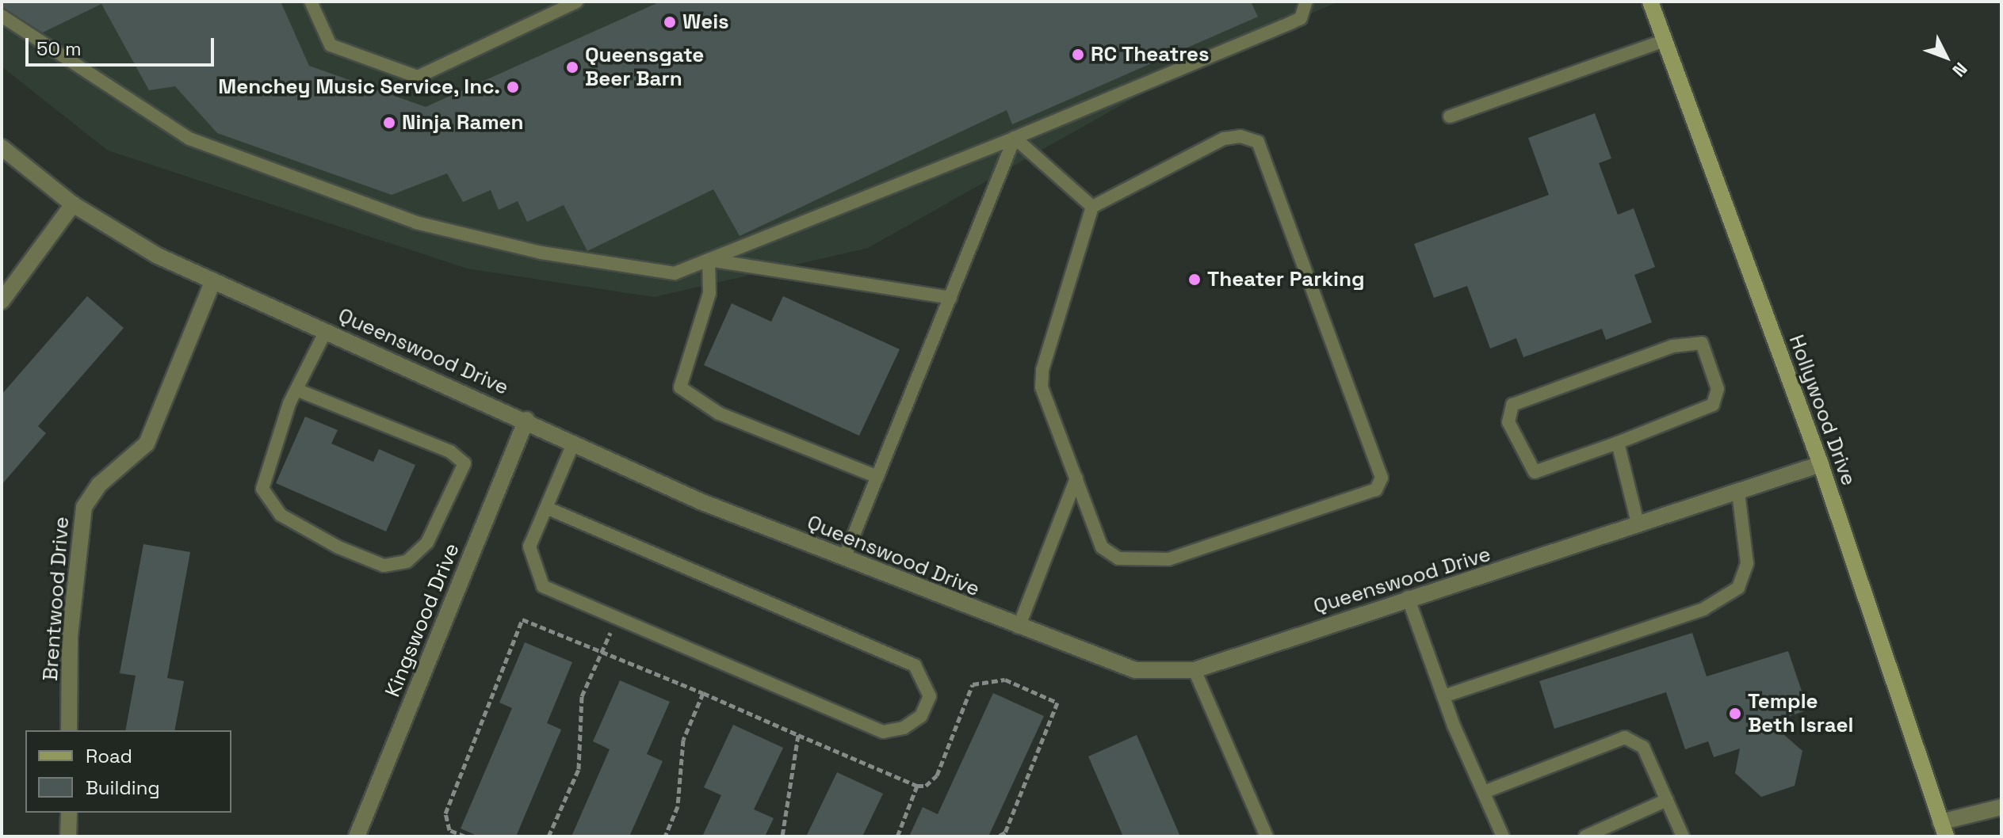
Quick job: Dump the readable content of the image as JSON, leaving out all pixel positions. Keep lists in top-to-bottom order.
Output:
{
  "streets": {
    "main road": ["Hollywood Drive"],
    "street": ["Queenswood Drive", "Brentwood Drive", "Kingswood Drive"]
  },
  "crossings": [
    ["Queenswood Drive", "Hollywood Drive"],
    ["Queenswood Drive", "Brentwood Drive"],
    ["Queenswood Drive", "Kingswood Drive"]
  ],
  "places": [
    "Weis",
    "RC Theatres",
    "Queensgate Beer Barn",
    "Menchey Music Service, Inc.",
    "Ninja Ramen",
    "Theater Parking",
    "Temple Beth Israel"
  ],
  "legend": ["Road", "Building"],
  "scale_bar": "50 m",
  "north": "bottom right"
}
